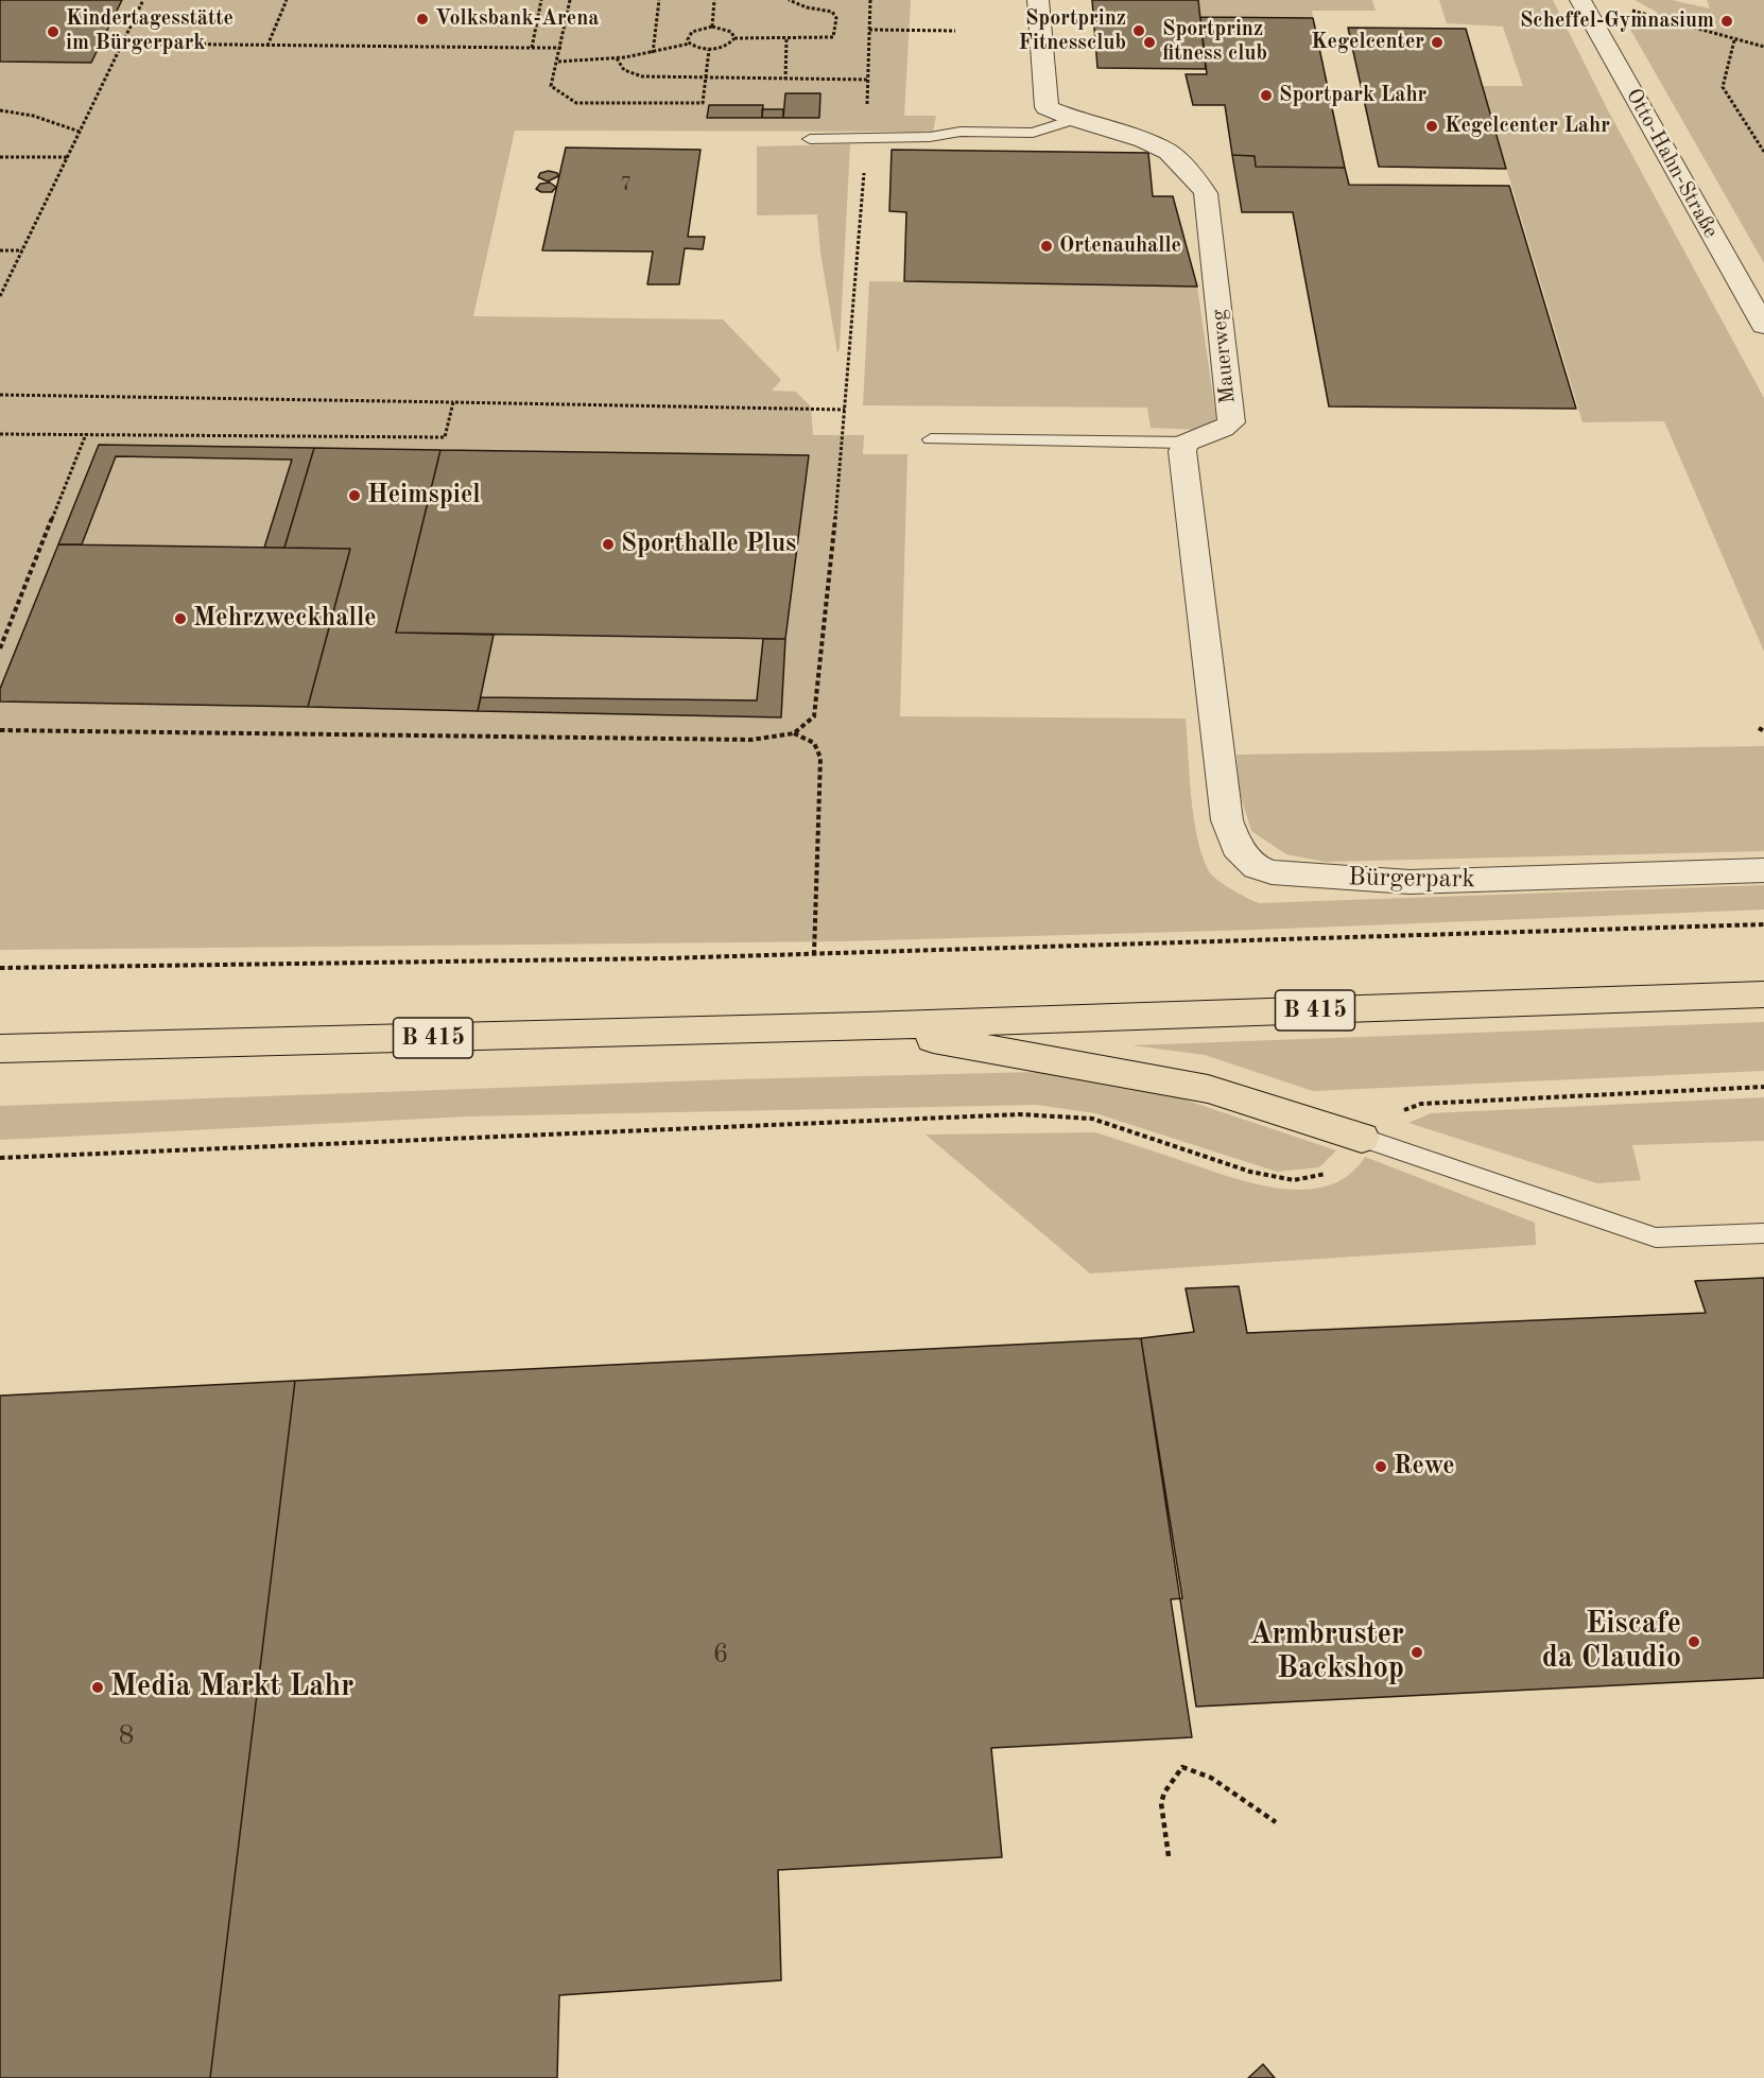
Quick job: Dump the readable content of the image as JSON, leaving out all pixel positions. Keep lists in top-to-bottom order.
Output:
{
  "streets": {
    "main road": ["B 415"],
    "street": ["Otto-Hahn-Straße", "Mauerweg", "Bürgerpark"]
  },
  "crossings": [
    ["Mauerweg", "Bürgerpark"]
  ],
  "places": [
    "Volksbank-Arena",
    "Scheffel-Gymnasium",
    "Sportprinz Fitnessclub",
    "Kindertagesstätte im Bürgerpark",
    "Sportprinz fitness club",
    "Kegelcenter",
    "Sportpark Lahr",
    "Kegelcenter Lahr",
    "Ortenauhalle",
    "Heimspiel",
    "Sporthalle Plus",
    "Mehrzweckhalle",
    "Rewe",
    "Eiscafe da Claudio",
    "Armbruster Backshop",
    "Media Markt Lahr"
  ],
  "house_numbers": ["7", "6", "8"]
}
